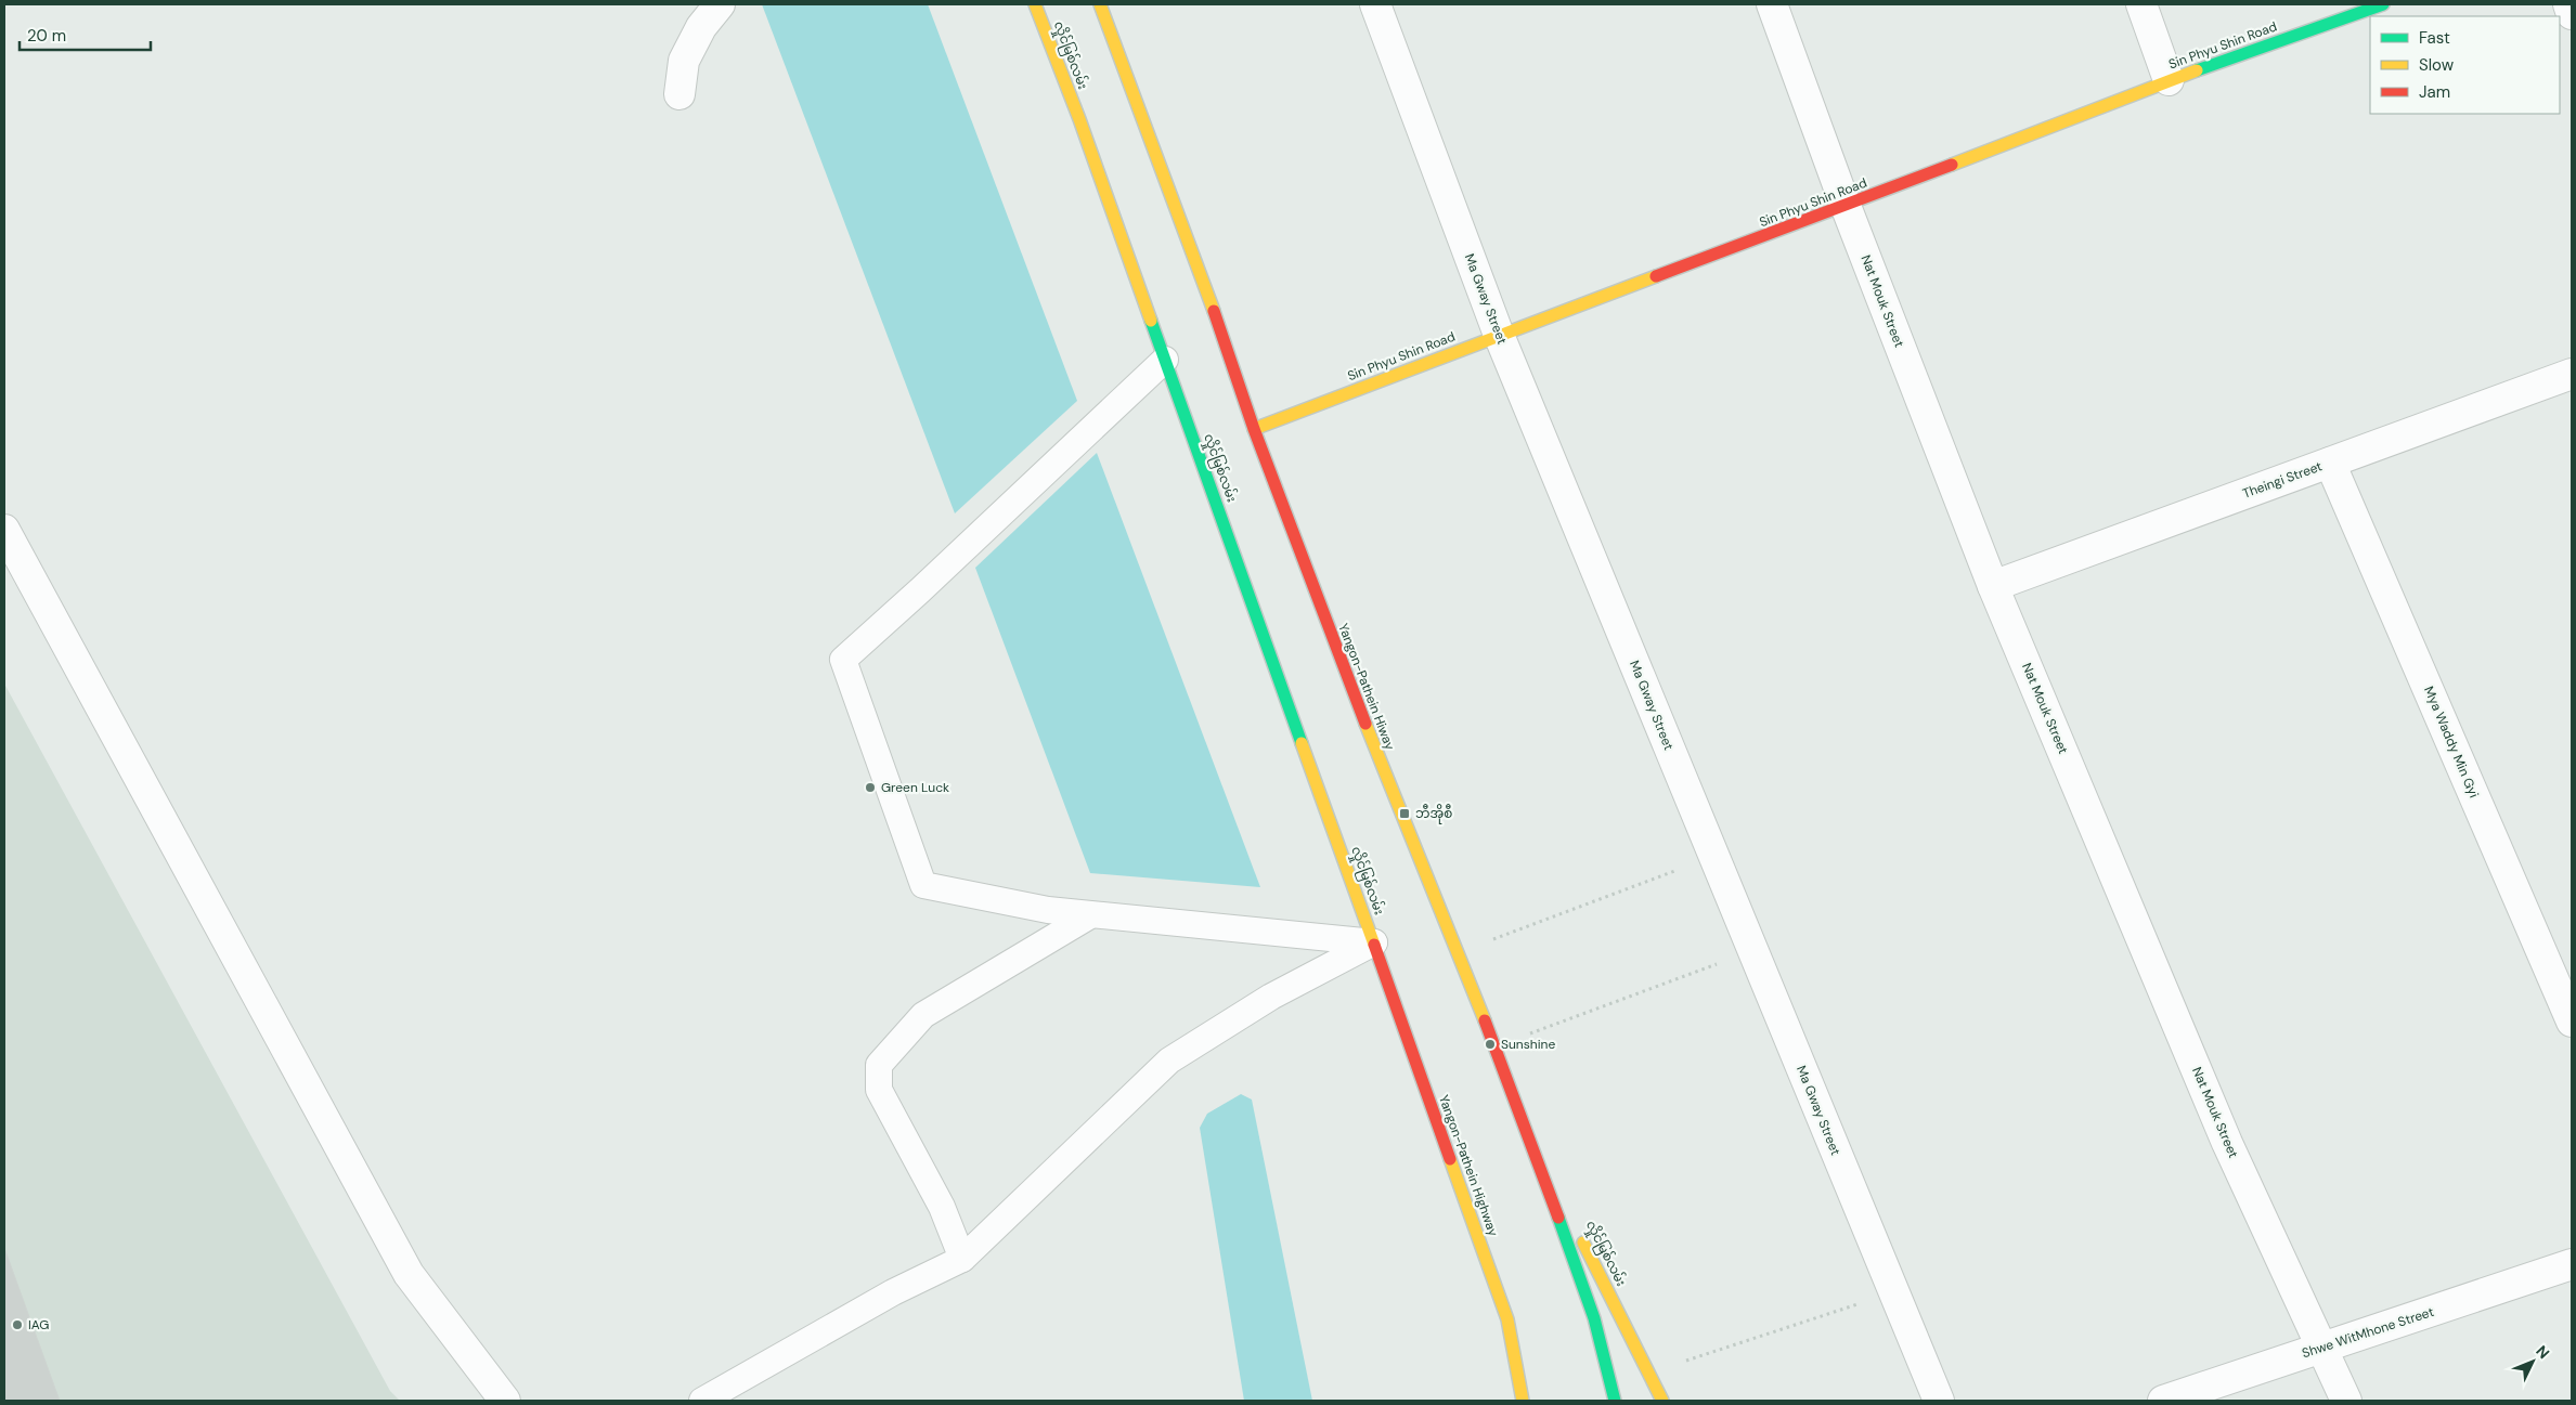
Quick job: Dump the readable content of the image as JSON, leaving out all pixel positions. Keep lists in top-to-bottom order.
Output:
{
  "streets": {
    "main road": [
      "Sin Phyu Shin Road",
      "လှိုင်မြစ်လမ်း",
      "Yangon-Pathein Hiway",
      "Yangon-Pathein Highway"
    ],
    "street": [
      "Ma Gway Street",
      "Nat Mouk Street",
      "Theingi Street",
      "Mya Waddy Min Gyi",
      "Shwe WitMhone Street"
    ]
  },
  "crossings": [
    ["Sin Phyu Shin Road", "Ma Gway Street"],
    ["Sin Phyu Shin Road", "Nat Mouk Street"],
    ["Sin Phyu Shin Road", "Yangon-Pathein Hiway"],
    ["လှိုင်မြစ်လမ်း", "Yangon-Pathein Hiway"],
    ["လှိုင်မြစ်လမ်း", "Yangon-Pathein Highway"],
    ["Nat Mouk Street", "Theingi Street"],
    ["Nat Mouk Street", "Shwe WitMhone Street"],
    ["Theingi Street", "Mya Waddy Min Gyi"]
  ],
  "places": {
    "other": ["Green Luck", "Sunshine", "IAG"],
    "transit": ["ဘီအိုစီ"]
  },
  "legend": ["Fast", "Slow", "Jam"],
  "scale_bar": "20 m",
  "north": "top right"
}
